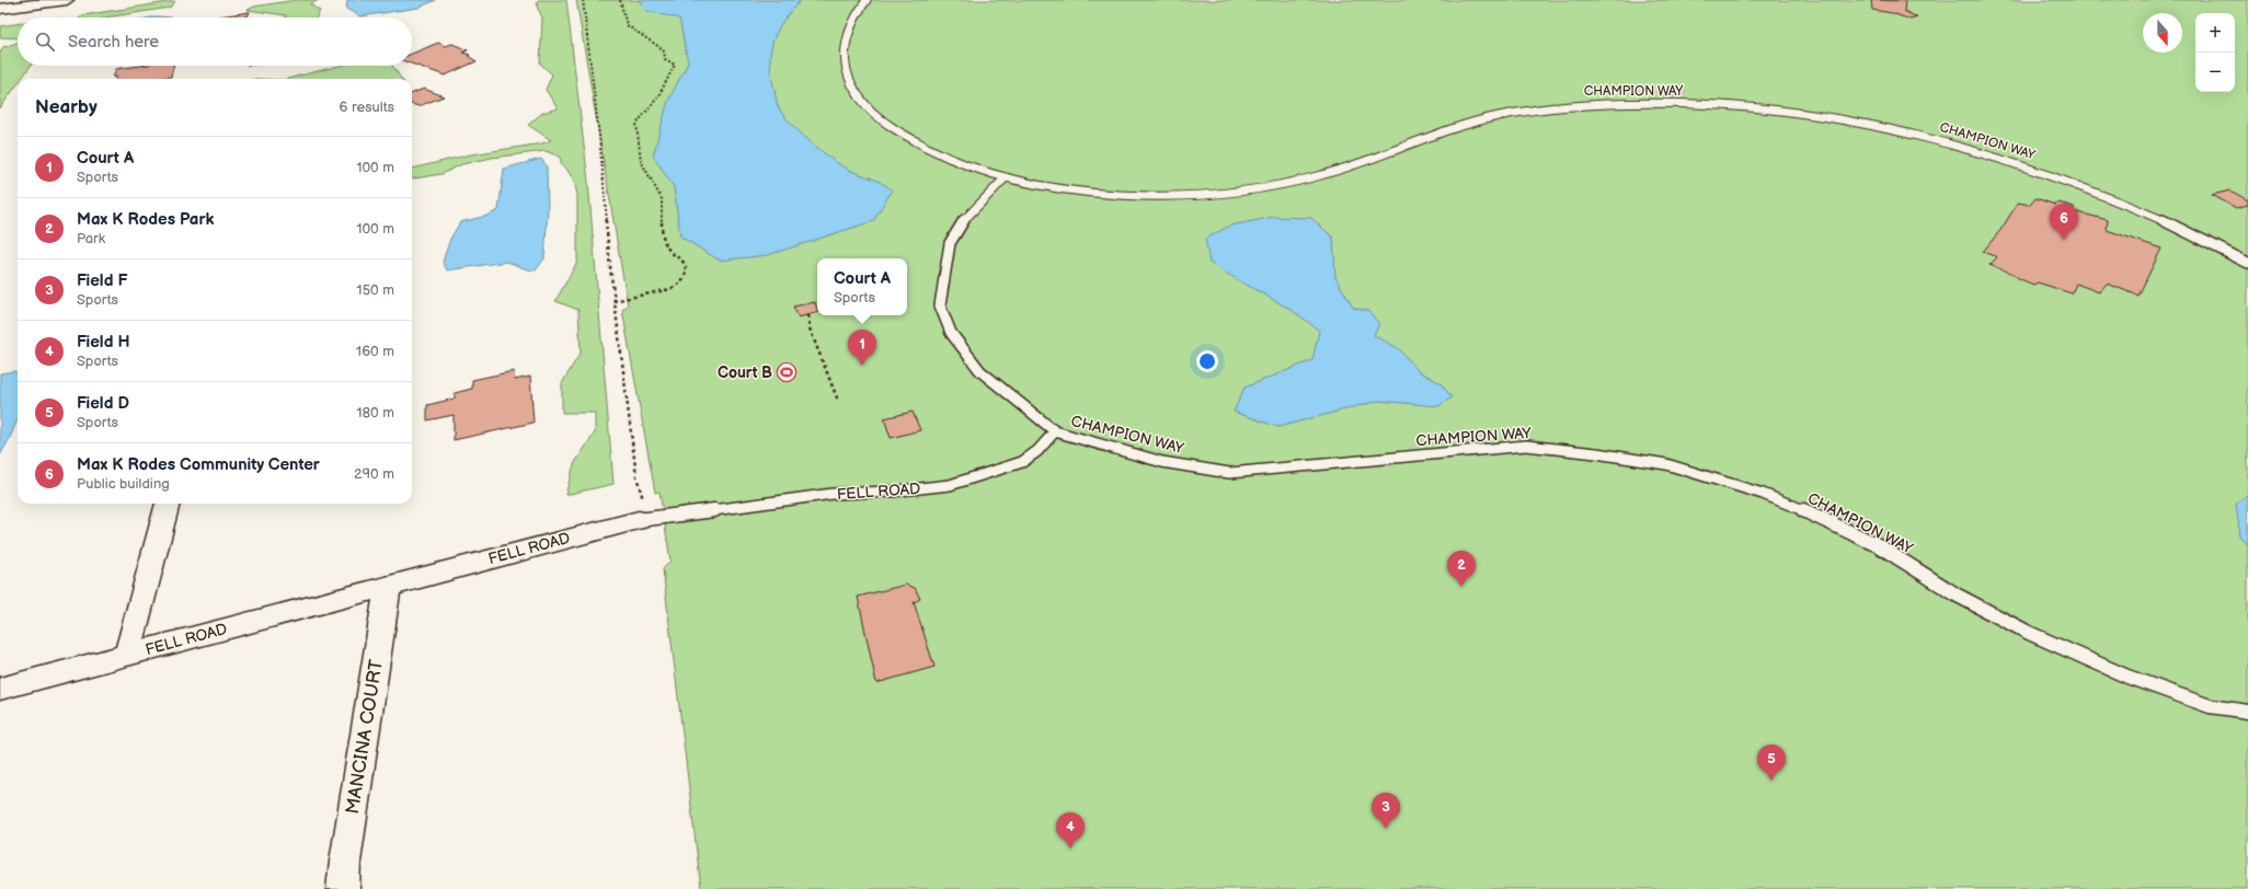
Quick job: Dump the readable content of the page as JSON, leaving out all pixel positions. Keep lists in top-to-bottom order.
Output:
{
  "streets": {
    "street": ["FELL ROAD", "MANCINA COURT"],
    "lane": ["CHAMPION WAY"]
  },
  "crossings": [
    ["CHAMPION WAY", "FELL ROAD"],
    ["FELL ROAD", "MANCINA COURT"]
  ],
  "places": {
    "sports": ["Court B"]
  },
  "north": "bottom",
  "page": {
    "map_buttons": ["+", "−"],
    "search": "Search here",
    "heading": ["Nearby", "6 results"],
    "list": [
      {
        "mark": "1",
        "name": "Court A",
        "note": "Sports",
        "value": "100 m"
      },
      {
        "mark": "2",
        "name": "Max K Rodes Park",
        "note": "Park",
        "value": "100 m"
      },
      {
        "mark": "3",
        "name": "Field F",
        "note": "Sports",
        "value": "150 m"
      },
      {
        "mark": "4",
        "name": "Field H",
        "note": "Sports",
        "value": "160 m"
      },
      {
        "mark": "5",
        "name": "Field D",
        "note": "Sports",
        "value": "180 m"
      },
      {
        "mark": "6",
        "name": "Max K Rodes Community Center",
        "note": "Public building",
        "value": "290 m"
      }
    ],
    "pins": [
      "6",
      "1",
      "2",
      "5",
      "3",
      "4"
    ],
    "popup": ["Court A", "Sports"]
  }
}
